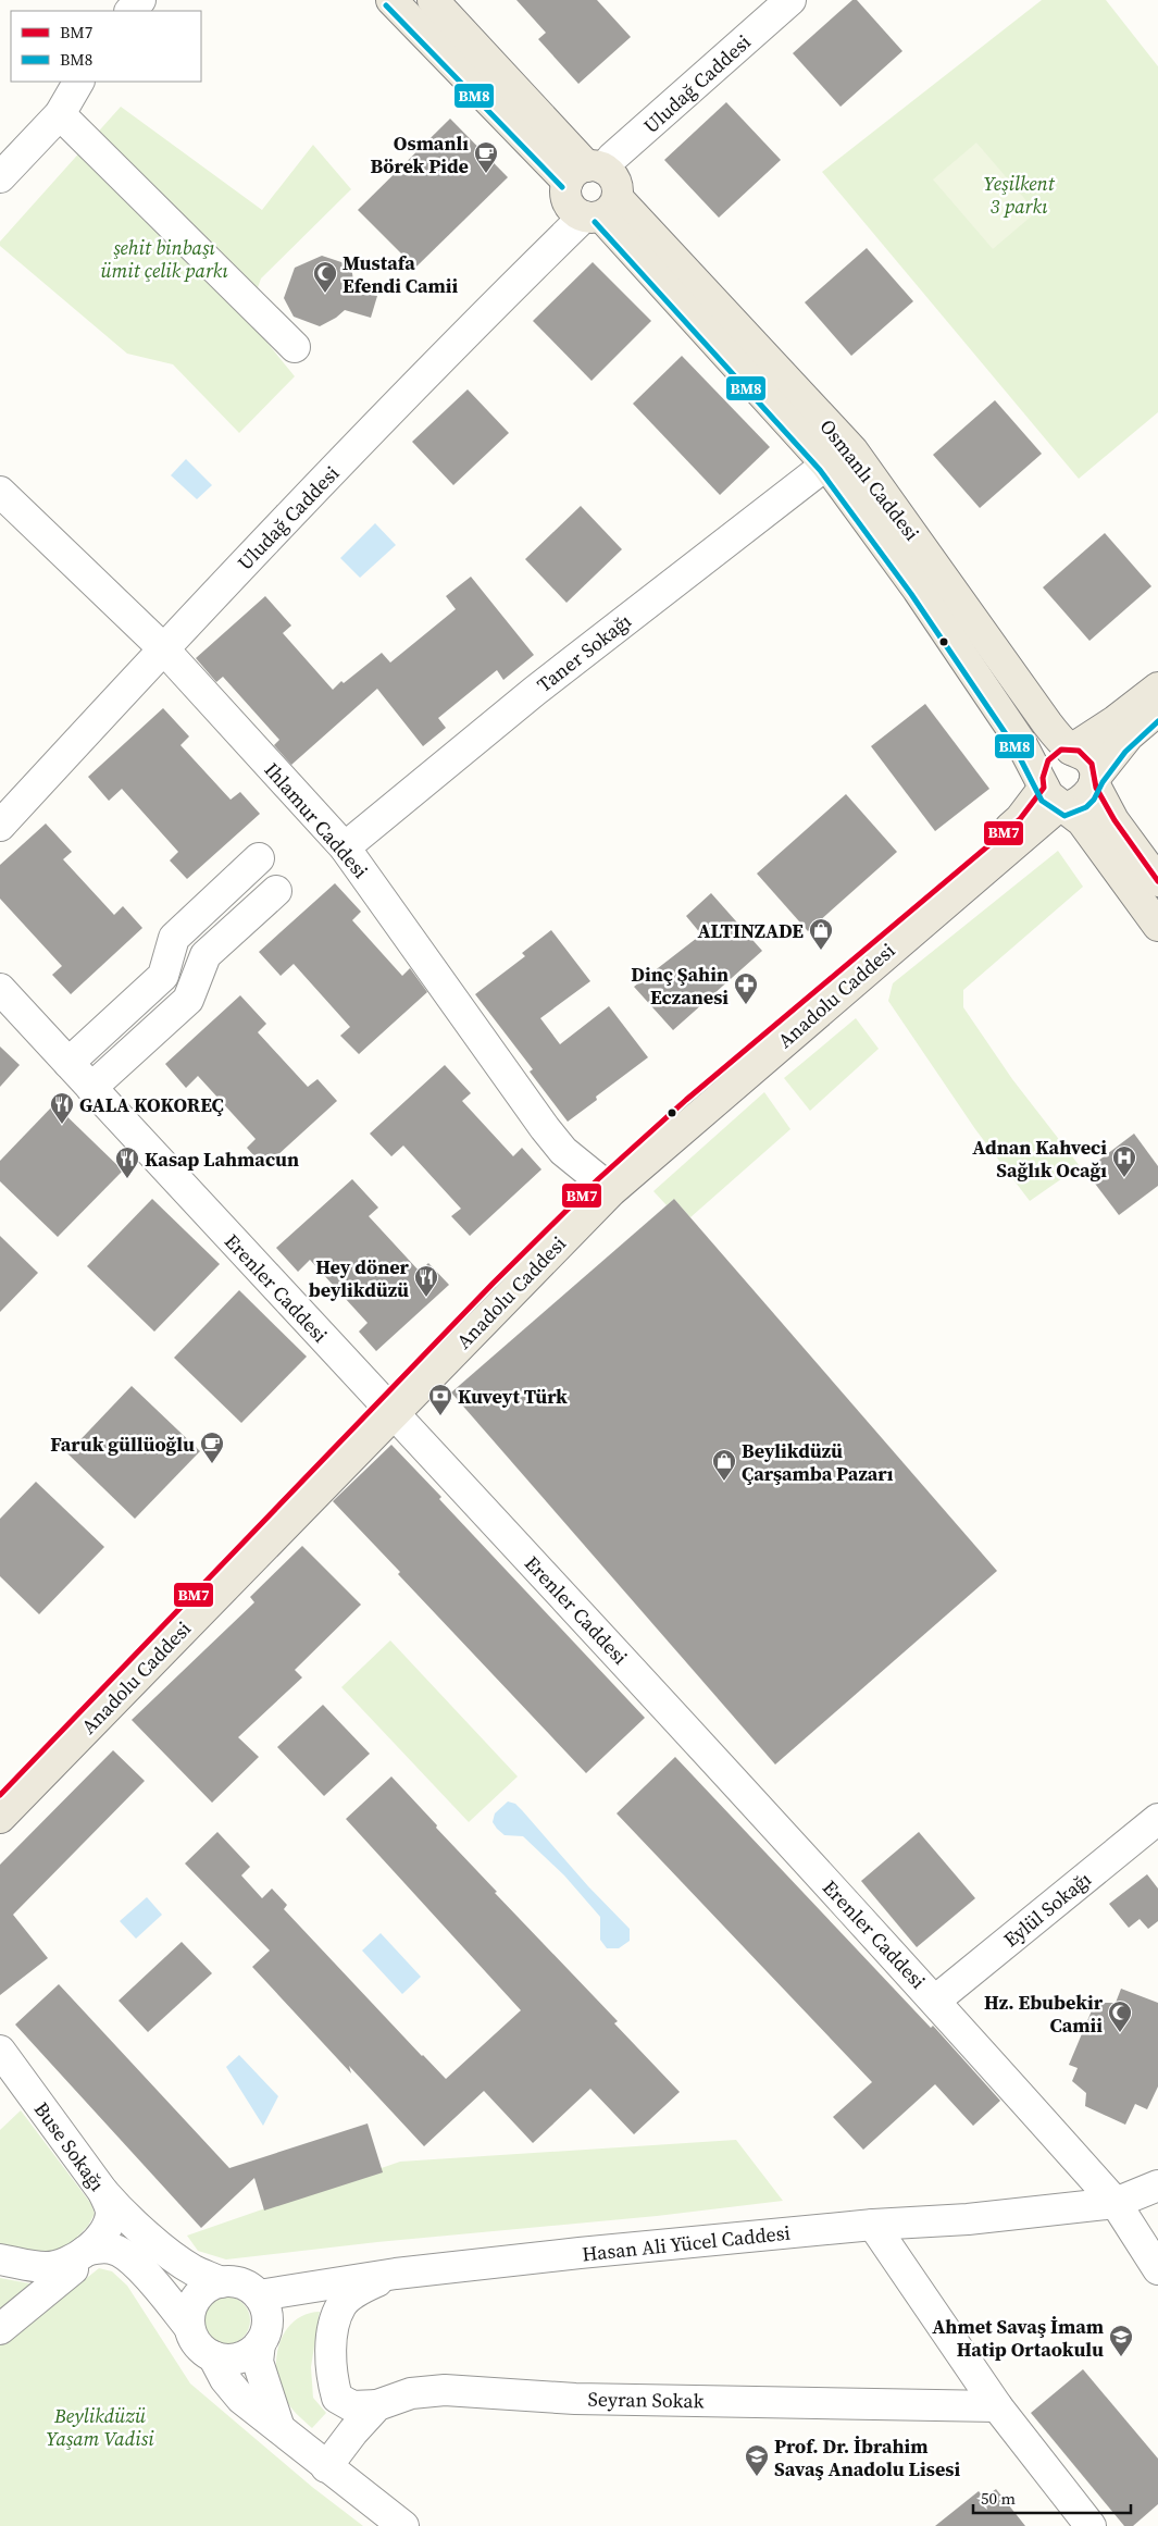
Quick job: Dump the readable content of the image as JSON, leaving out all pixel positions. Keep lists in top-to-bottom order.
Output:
{
  "streets": {
    "main road": ["Osmanlı Caddesi", "Anadolu Caddesi"],
    "street": [
      "Uludağ Caddesi",
      "Taner Sokağı",
      "Ihlamur Caddesi",
      "Erenler Caddesi",
      "Eylül Sokağı",
      "Buse Sokağı",
      "Hasan Ali Yücel Caddesi",
      "Seyran Sokak"
    ]
  },
  "crossings": [
    ["Uludağ Caddesi", "Osmanlı Caddesi"],
    ["Uludağ Caddesi", "Ihlamur Caddesi"],
    ["Osmanlı Caddesi", "Taner Sokağı"],
    ["Osmanlı Caddesi", "Anadolu Caddesi"],
    ["Taner Sokağı", "Ihlamur Caddesi"],
    ["Ihlamur Caddesi", "Anadolu Caddesi"],
    ["Anadolu Caddesi", "Erenler Caddesi"],
    ["Erenler Caddesi", "Eylül Sokağı"],
    ["Erenler Caddesi", "Hasan Ali Yücel Caddesi"]
  ],
  "parks": ["Yeşilkent 3 parkı", "şehit binbaşı ümit çelik parkı", "Beylikdüzü Yaşam Vadisi"],
  "places": {
    "cafe": ["Osmanlı Börek Pide", "Faruk güllüoğlu"],
    "mosque": ["Mustafa Efendi Camii", "Hz. Ebubekir Camii"],
    "shop": ["ALTINZADE", "Beylikdüzü Çarşamba Pazarı"],
    "pharmacy": ["Dinç Şahin Eczanesi"],
    "restaurant": ["GALA KOKOREÇ", "Kasap Lahmacun", "Hey döner beylikdüzü"],
    "hospital": ["Adnan Kahveci Sağlık Ocağı"],
    "bank": ["Kuveyt Türk"],
    "school or university": ["Ahmet Savaş İmam Hatip Ortaokulu", "Prof. Dr. İbrahim Savaş Anadolu Lisesi"]
  },
  "lines": ["transit line BM8", "transit line BM7"],
  "legend": ["BM7", "BM8"],
  "scale_bar": "50 m"
}
